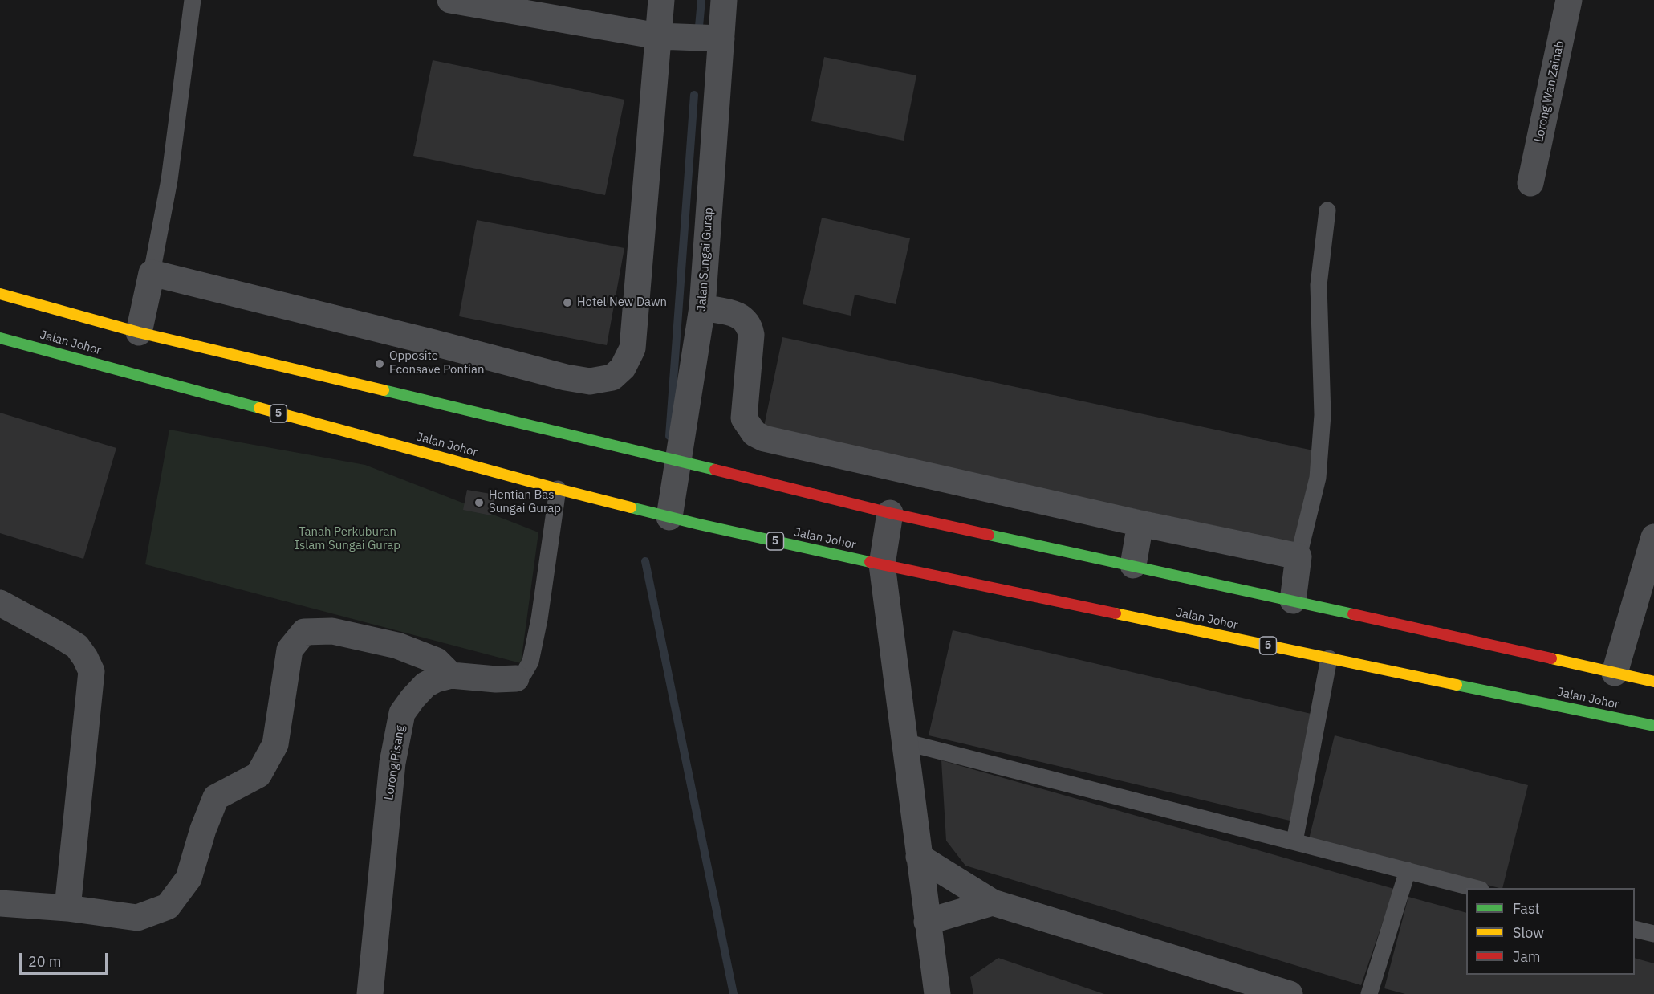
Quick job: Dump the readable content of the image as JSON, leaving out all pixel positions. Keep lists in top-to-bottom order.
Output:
{
  "streets": {
    "highway": ["Jalan Johor", "5"],
    "street": ["Lorong Wan Zainab", "Jalan Sungai Gurap", "Lorong Pisang"]
  },
  "crossings": [
    ["Jalan Sungai Gurap", "Jalan Johor"],
    ["Jalan Johor", "Lorong Pisang"]
  ],
  "parks": ["Tanah Perkuburan Islam Sungai Gurap"],
  "places": ["Hotel New Dawn", "Opposite Econsave Pontian", "Hentian Bas Sungai Gurap"],
  "legend": ["Fast", "Slow", "Jam"],
  "scale_bar": "20 m"
}
